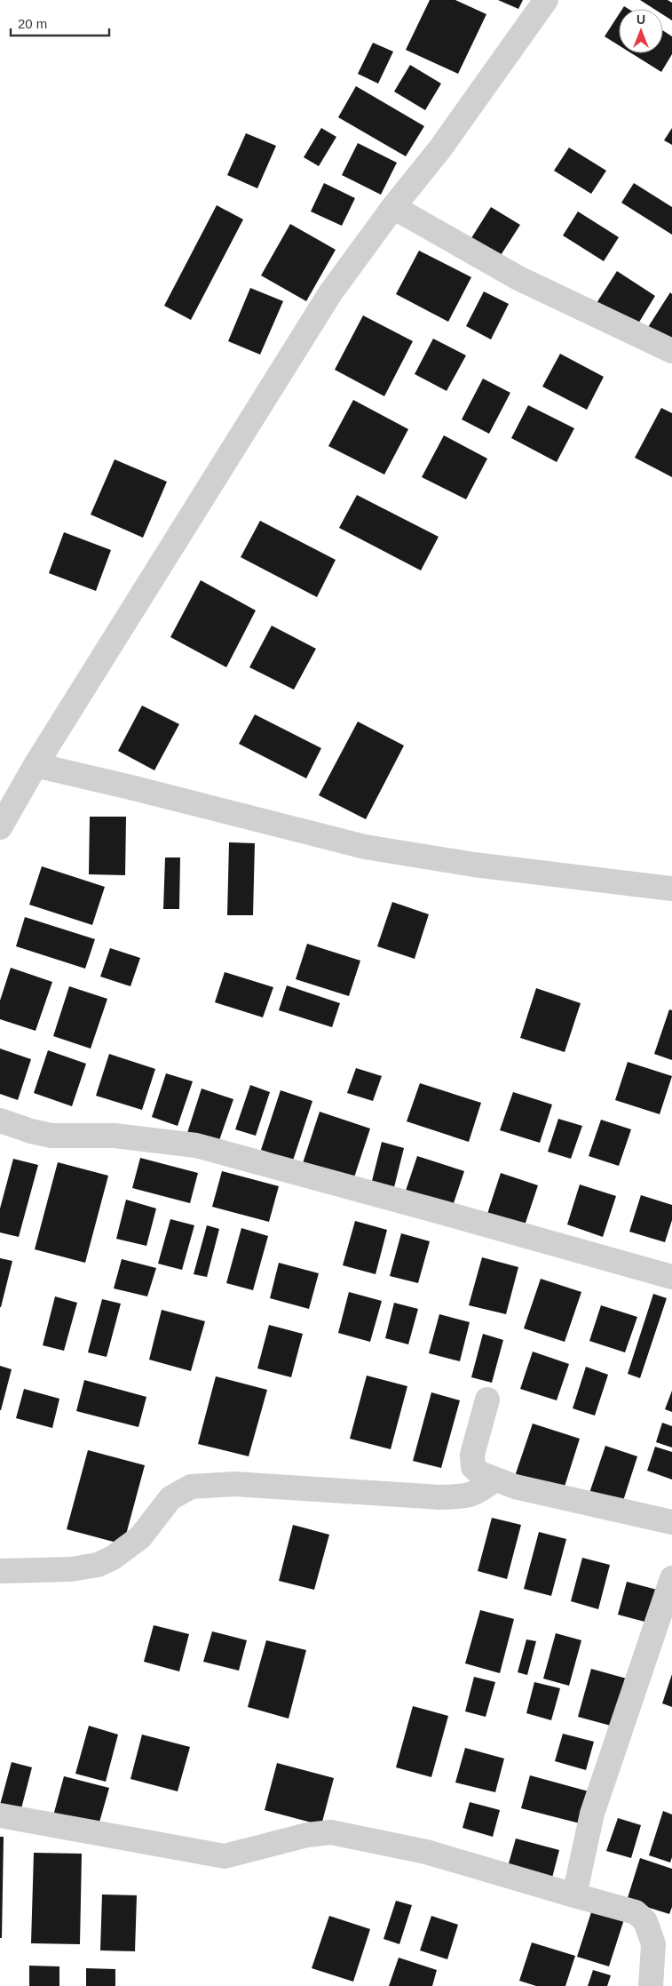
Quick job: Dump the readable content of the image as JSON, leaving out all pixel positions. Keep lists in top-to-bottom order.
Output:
{
  "scale_bar": "20 m",
  "north": "top"
}
